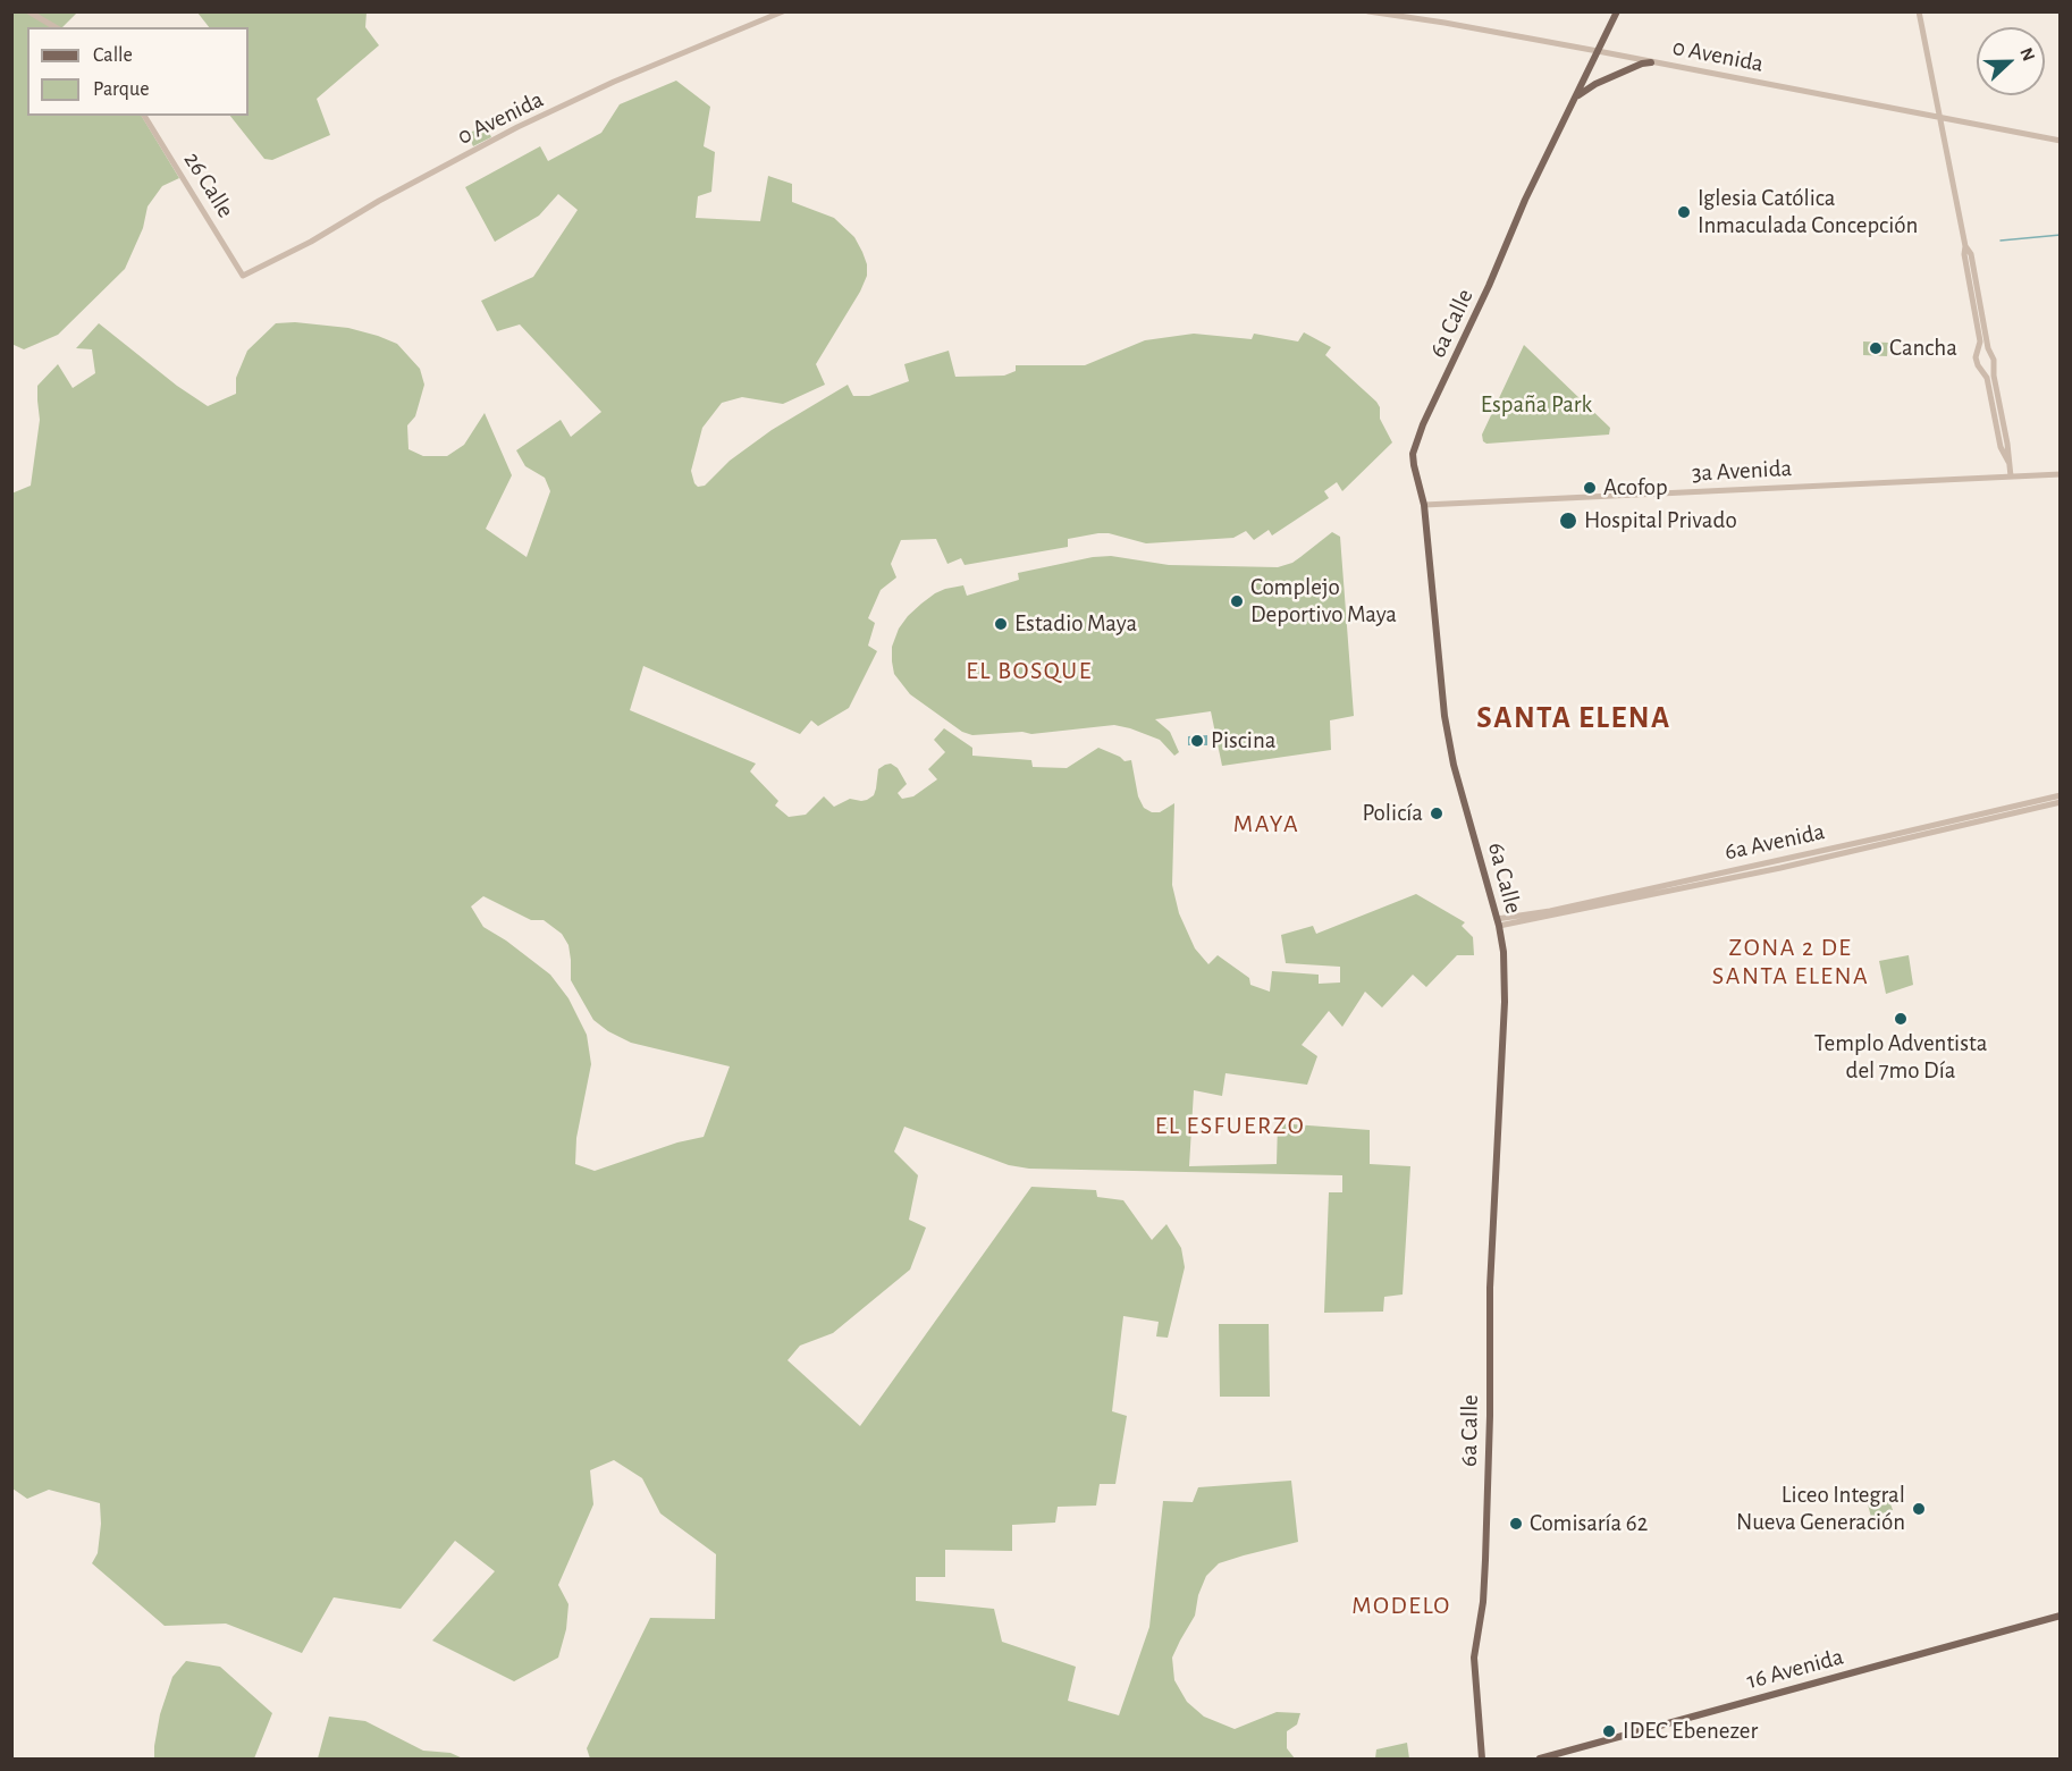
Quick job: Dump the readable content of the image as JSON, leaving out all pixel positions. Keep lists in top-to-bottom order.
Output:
{
  "streets": {
    "main road": ["6a Calle", "16 Avenida"],
    "street": [
      "0 Avenida",
      "26 Calle",
      "3a Avenida",
      "6a Avenida"
    ]
  },
  "crossings": [
    ["0 Avenida", "26 Calle"],
    ["0 Avenida", "6a Calle"],
    ["6a Calle", "3a Avenida"],
    ["6a Calle", "6a Avenida"]
  ],
  "districts": [
    "EL BOSQUE",
    "SANTA ELENA",
    "MAYA",
    "ZONA 2 DE SANTA ELENA",
    "EL ESFUERZO",
    "MODELO"
  ],
  "parks": ["España Park"],
  "places": [
    "Iglesia Católica Inmaculada Concepción",
    "Cancha",
    "Acofop",
    "Hospital Privado",
    "Complejo Deportivo Maya",
    "Estadio Maya",
    "Piscina",
    "Policía",
    "Templo Adventista del 7mo Día",
    "Liceo Integral Nueva Generación",
    "Comisaría 62",
    "IDEC Ebenezer"
  ],
  "legend": ["Calle", "Parque"],
  "north": "right"
}
